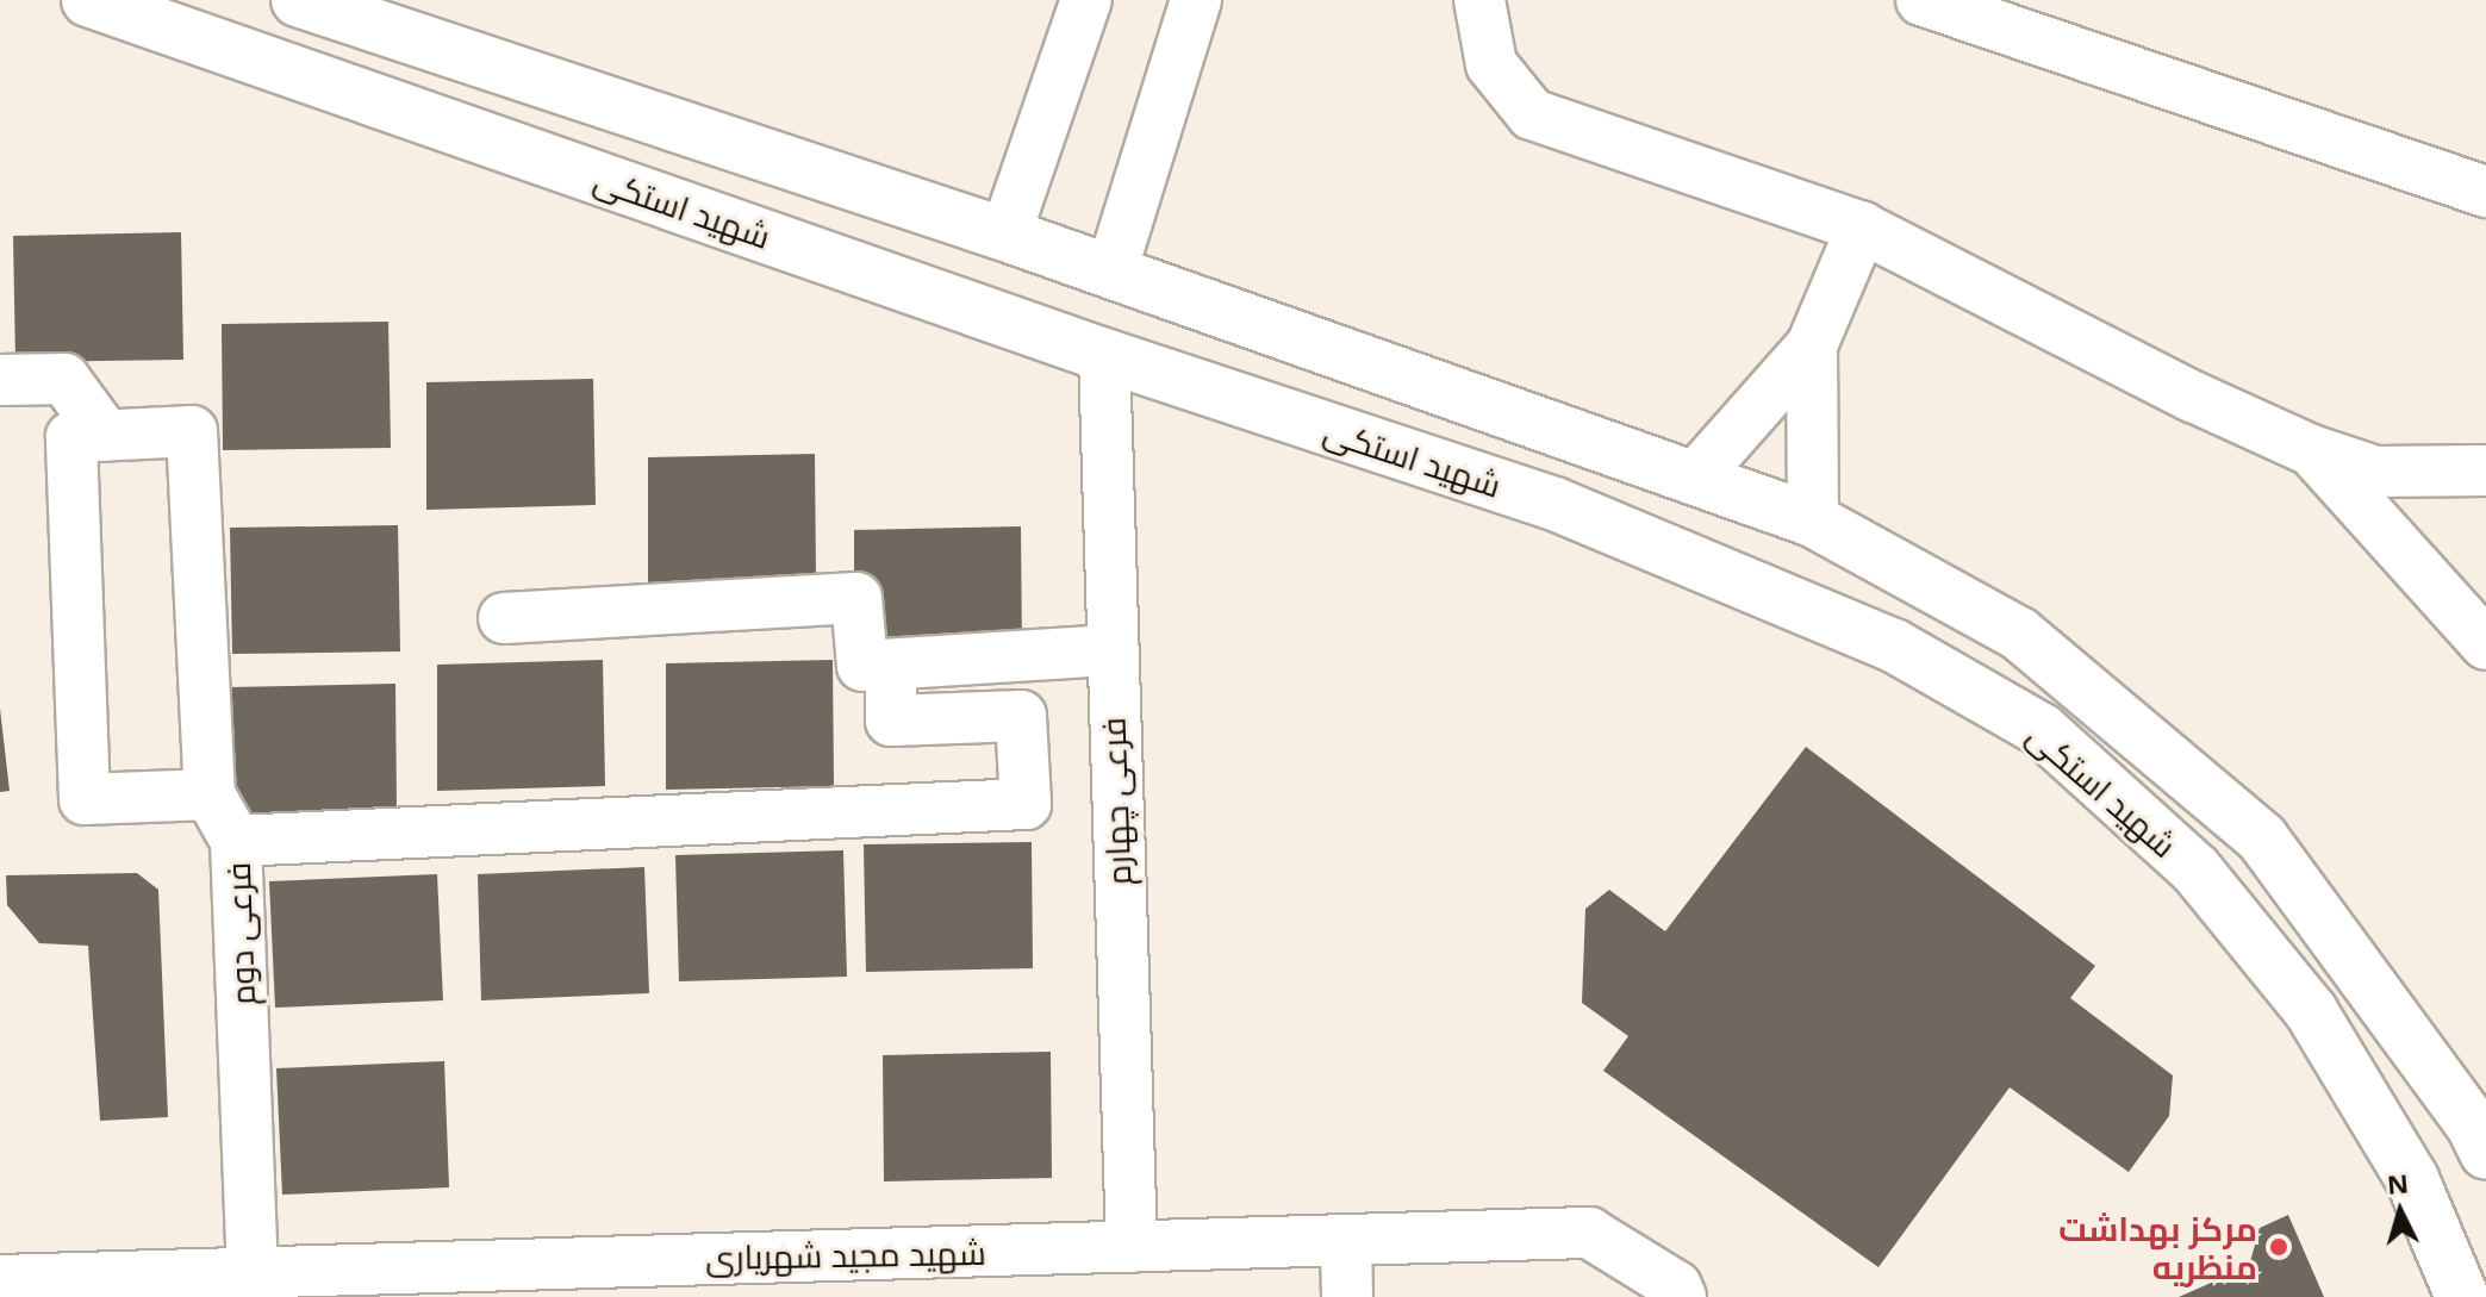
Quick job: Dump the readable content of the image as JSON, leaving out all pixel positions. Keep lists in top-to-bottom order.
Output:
{
  "streets": {
    "main road": ["شهید استکی"],
    "street": ["فرعی چهارم", "فرعی دوم", "شهید مجید شهریاری"]
  },
  "crossings": [
    ["شهید استکی", "فرعی چهارم"],
    ["فرعی چهارم", "شهید مجید شهریاری"],
    ["فرعی دوم", "شهید مجید شهریاری"]
  ],
  "places": ["مرکز بهداشت منظریه"],
  "north": "top"
}
